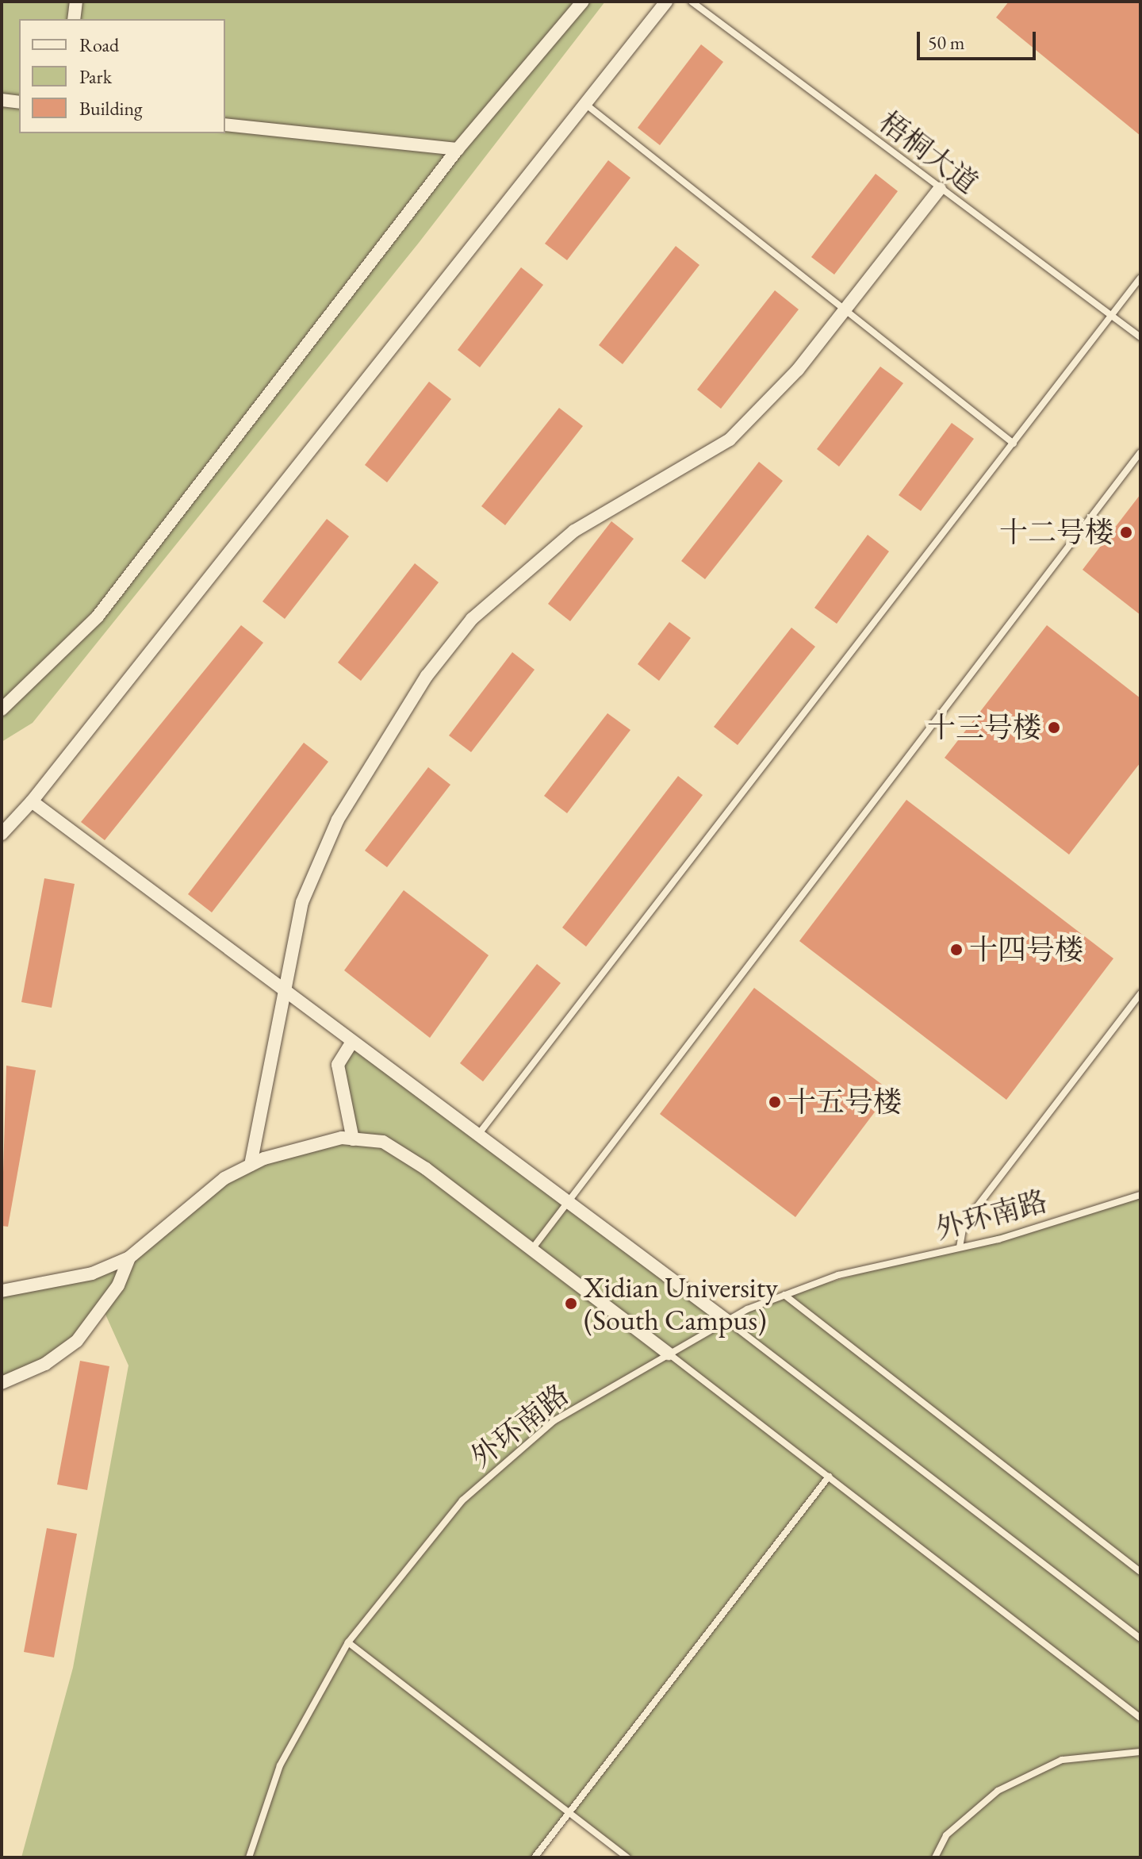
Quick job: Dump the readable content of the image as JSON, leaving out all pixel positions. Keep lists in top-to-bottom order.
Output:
{
  "streets": {
    "lane": ["梧桐大道", "外环南路"]
  },
  "places": [
    "十二号楼",
    "十三号楼",
    "十四号楼",
    "十五号楼",
    "Xidian University (South Campus)"
  ],
  "legend": ["Road", "Park", "Building"],
  "scale_bar": "50 m"
}
